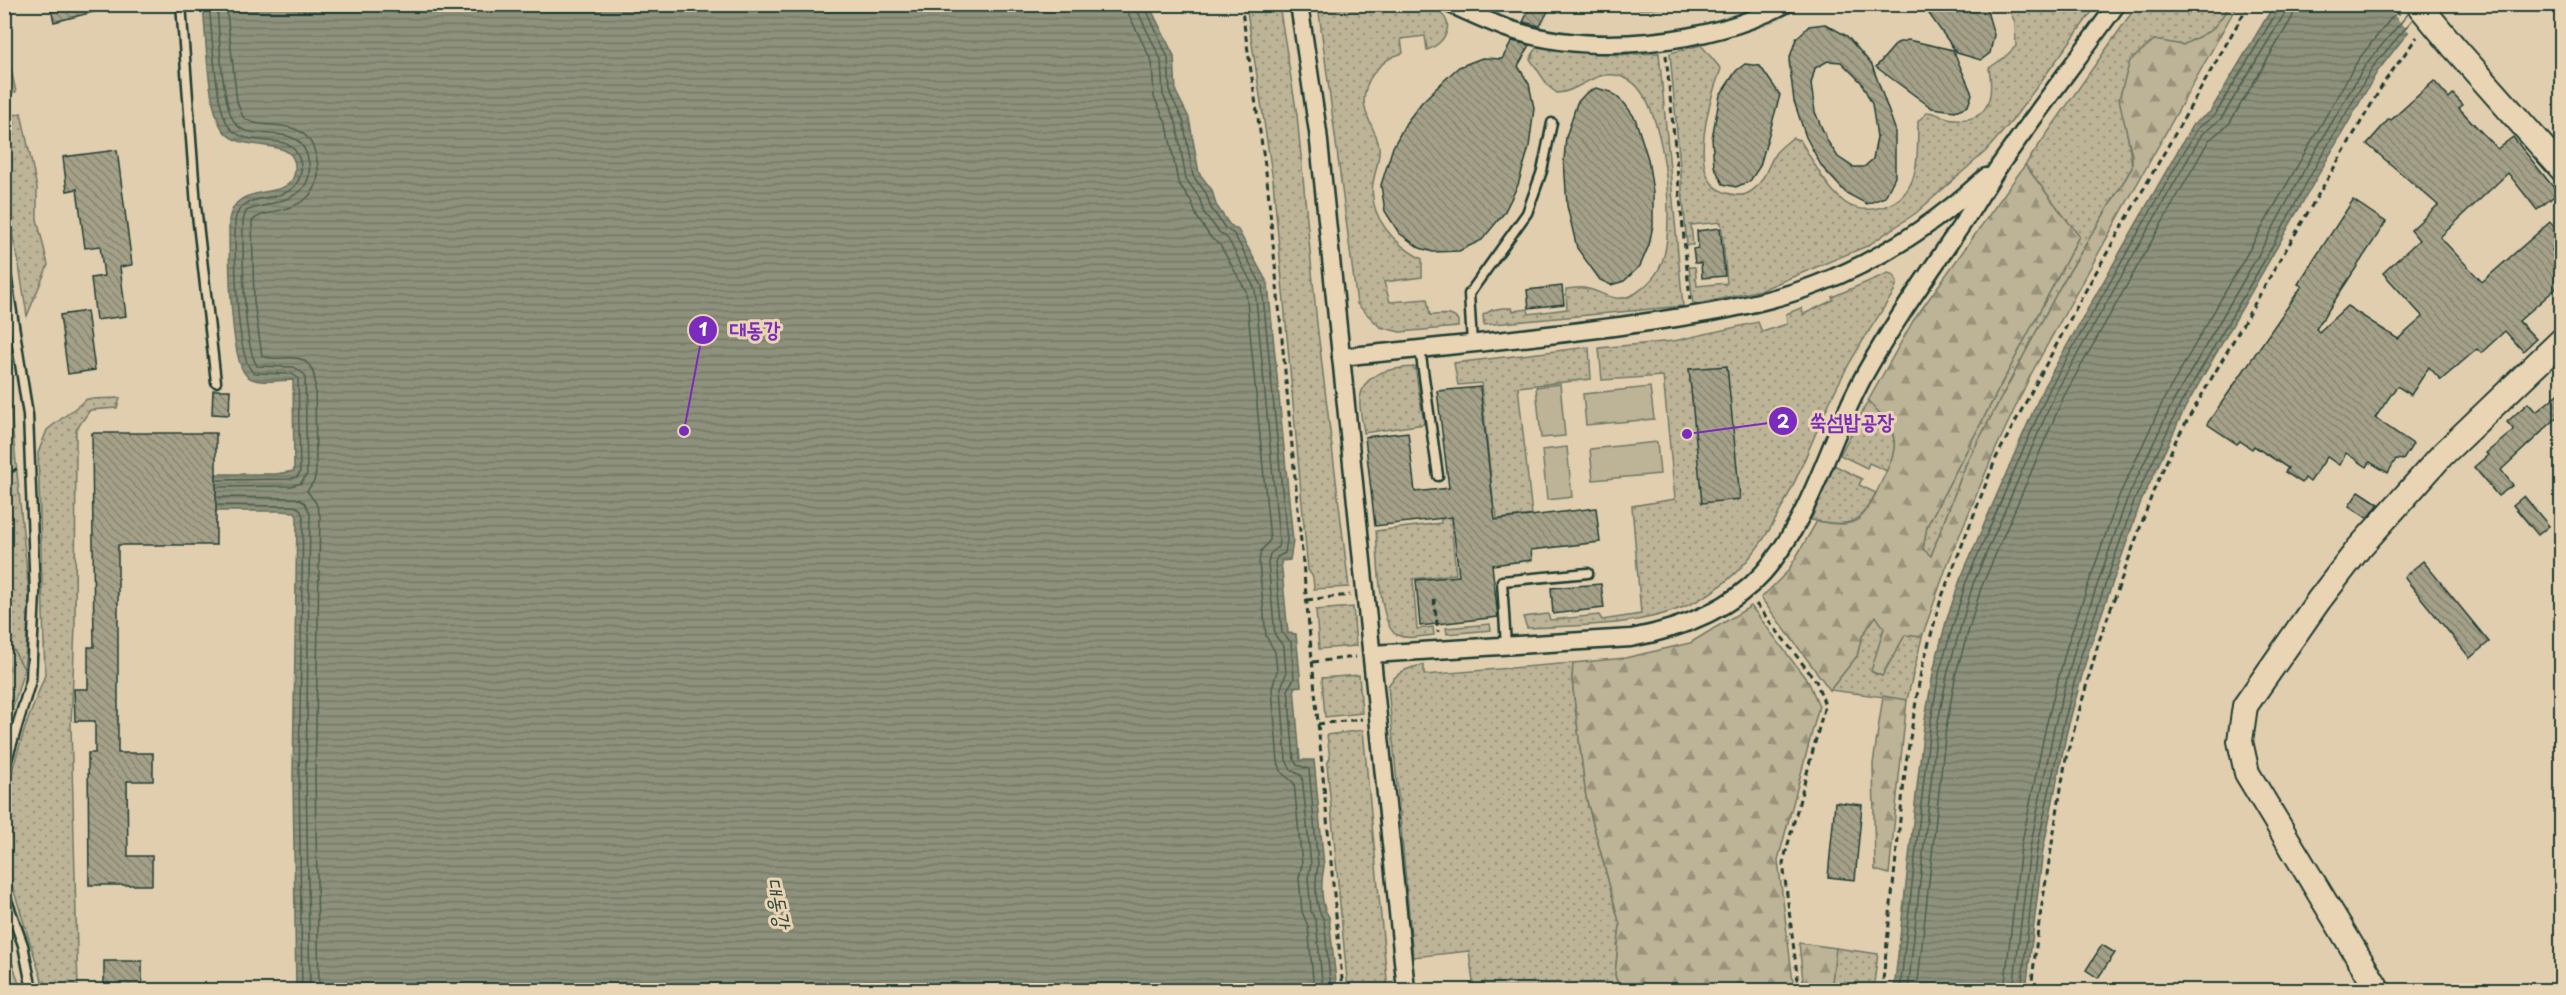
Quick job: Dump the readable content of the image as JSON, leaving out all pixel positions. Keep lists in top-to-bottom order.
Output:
{
  "water": ["대동강"],
  "places": ["대동강", "쑥섬밥공장"]
}
